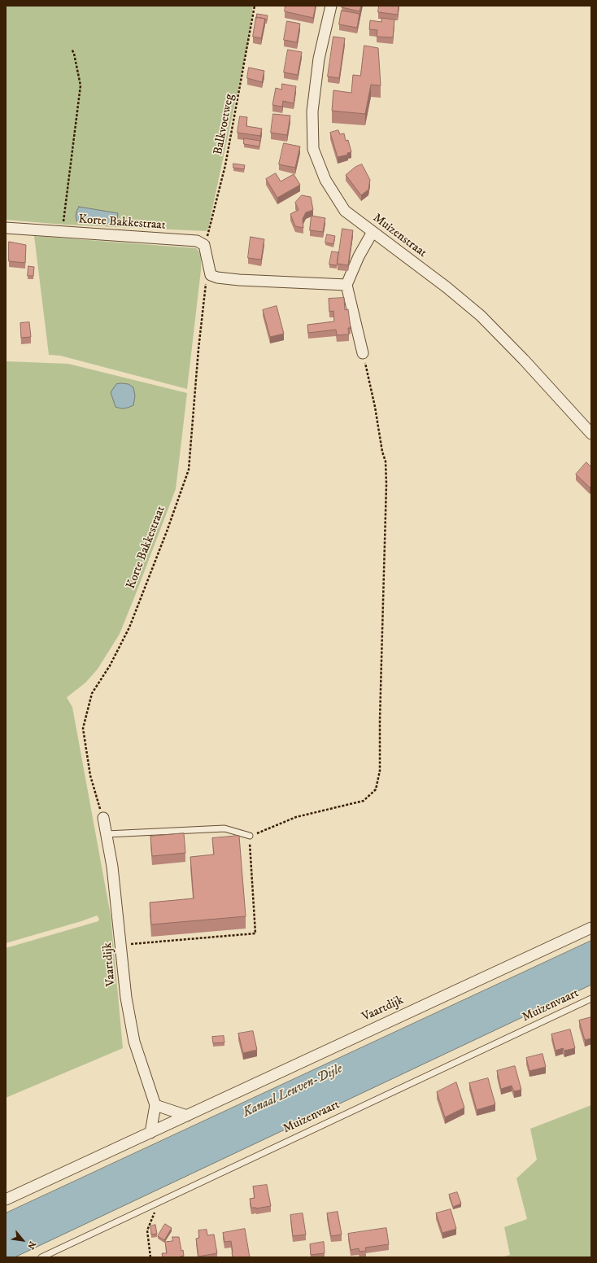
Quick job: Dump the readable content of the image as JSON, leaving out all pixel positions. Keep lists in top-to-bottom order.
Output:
{
  "streets": {
    "street": ["Korte Bakkestraat", "Muizenstraat", "Vaartdijk"],
    "lane": ["Muizenvaart"],
    "path": ["Balkvoetweg"]
  },
  "crossings": [
    ["Balkvoetweg", "Korte Bakkestraat"],
    ["Korte Bakkestraat", "Vaartdijk"]
  ],
  "water": ["Kanaal Leuven-Dijle"],
  "north": "bottom right"
}
